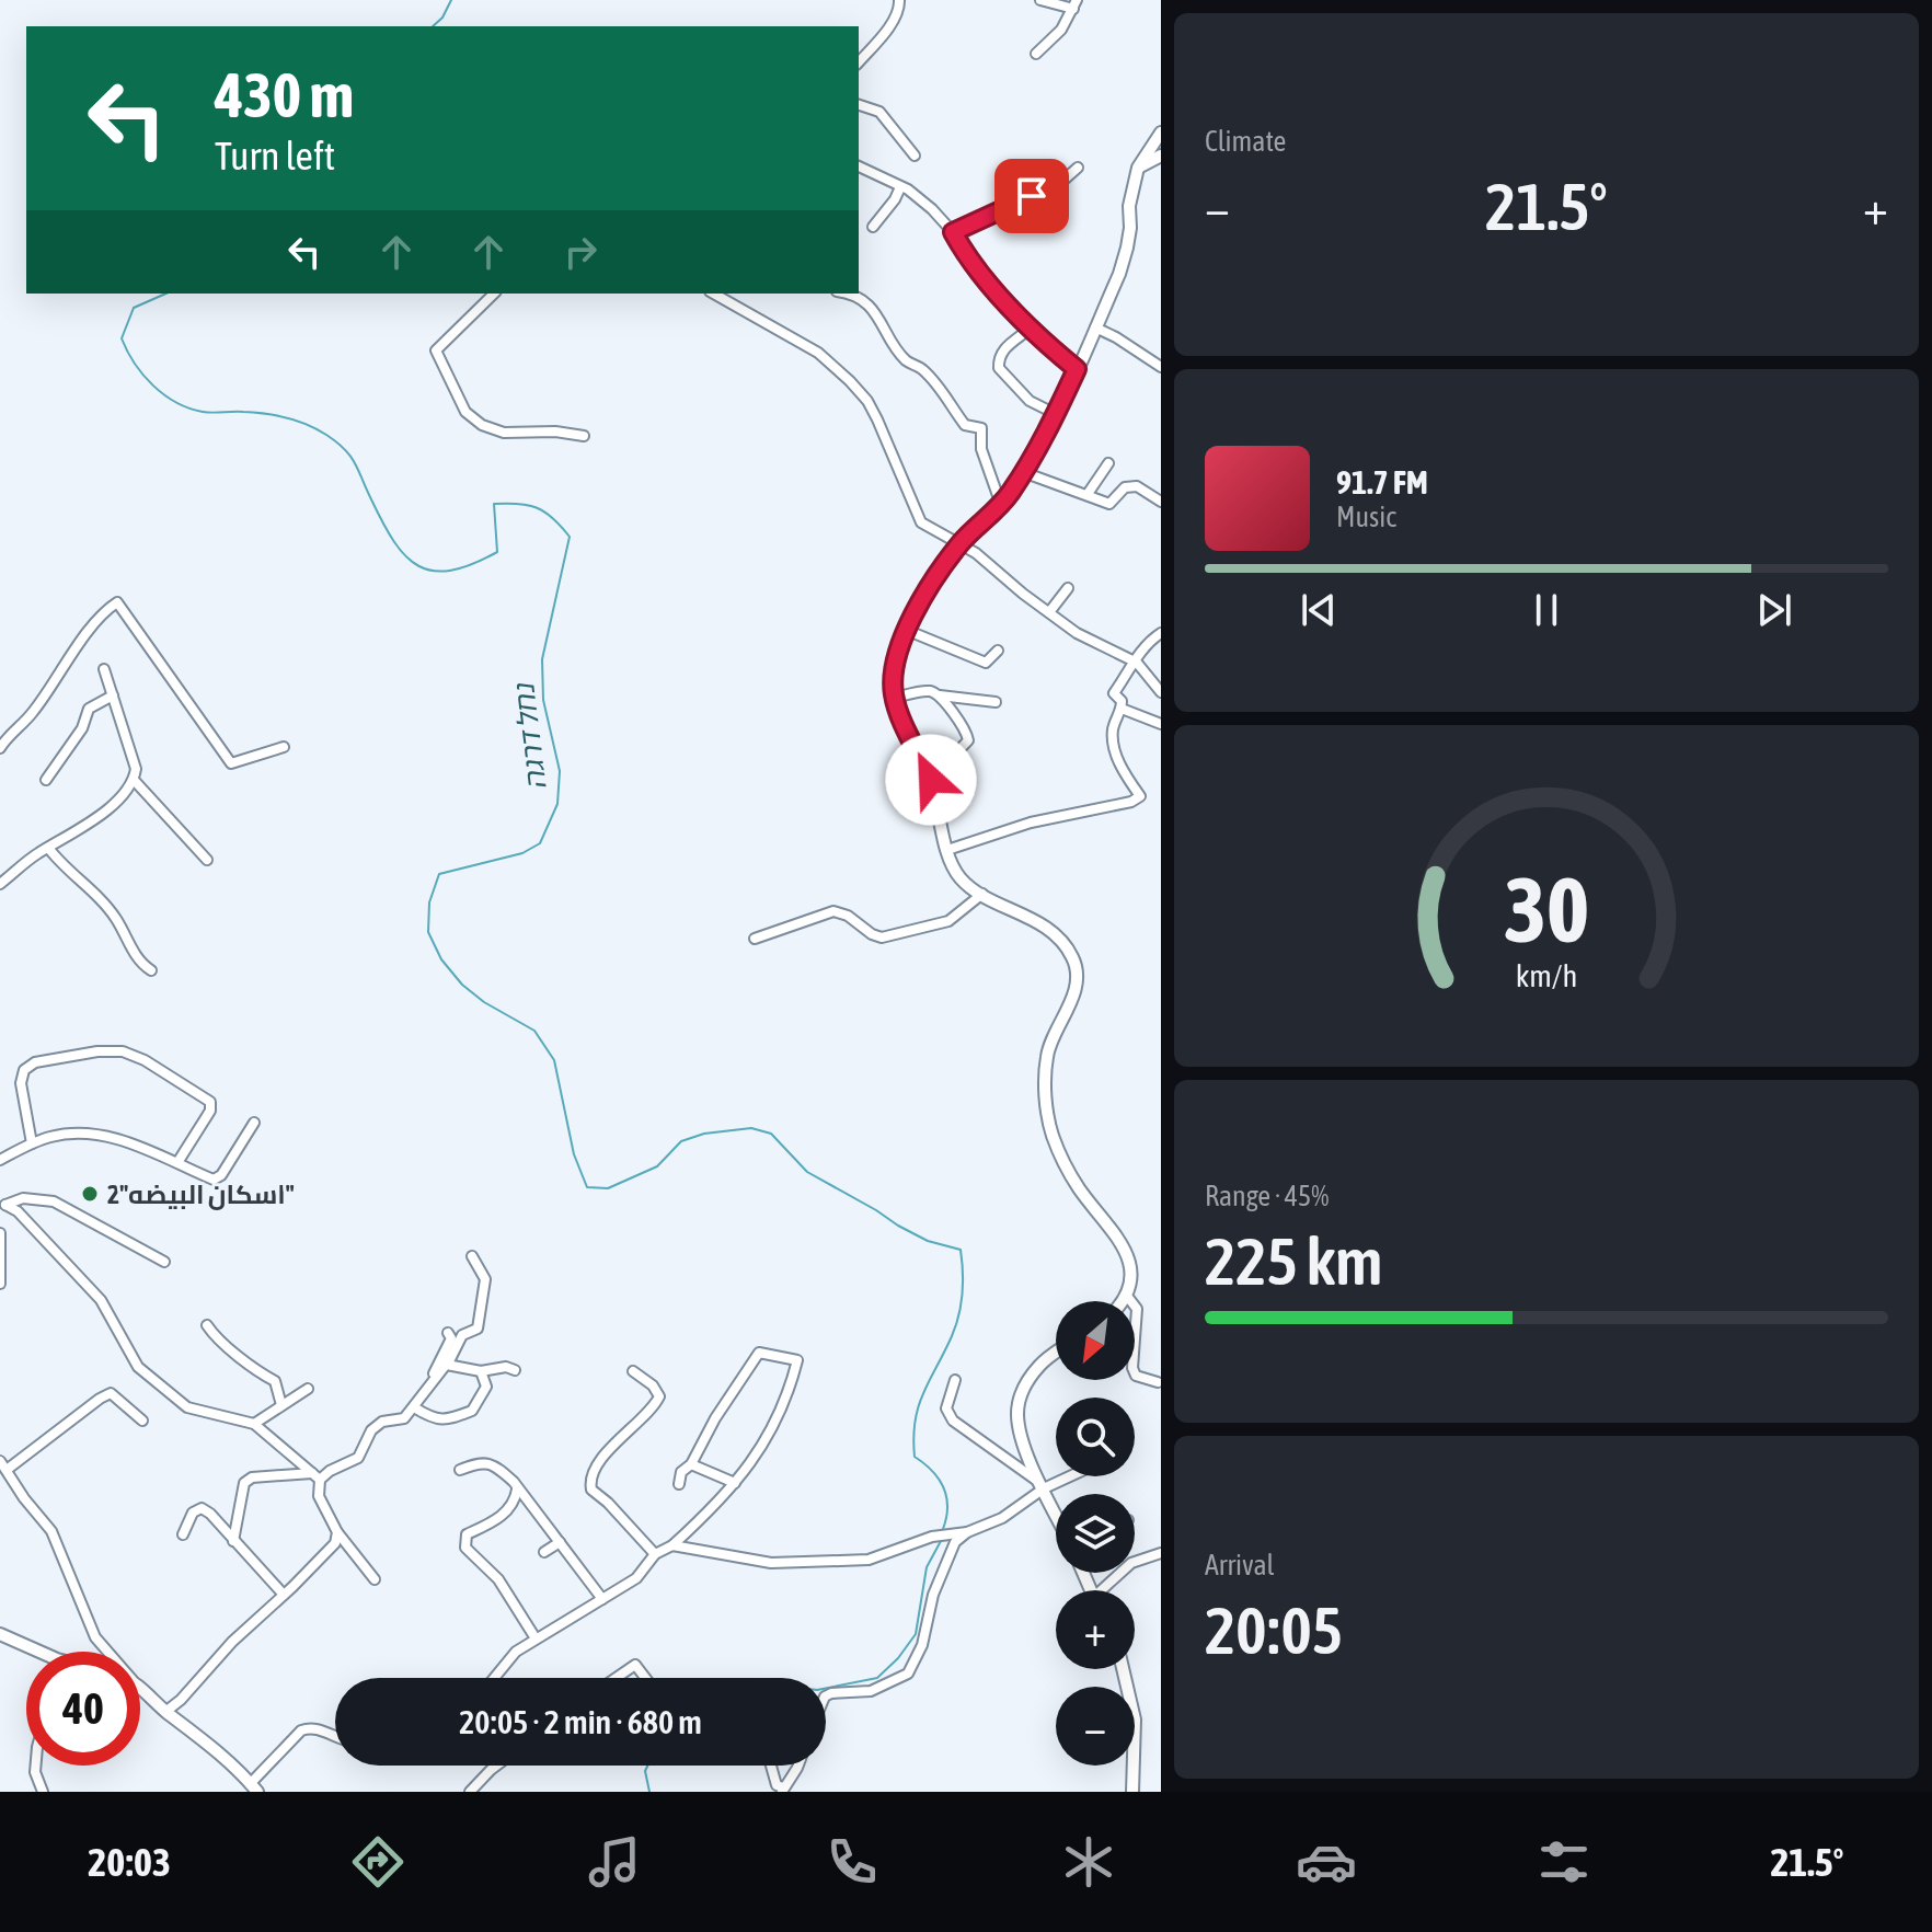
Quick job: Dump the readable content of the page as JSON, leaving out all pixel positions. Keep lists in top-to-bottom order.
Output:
{
  "water": ["נחל דרגה"],
  "places": ["اسكان البيضه\"2\""],
  "north": "bottom left",
  "page": {
    "tile": [
      "Climate",
      ["Range · 45%", "225 km"],
      ["Arrival", "20:05"]
    ],
    "turn": ["430 m", "Turn left"],
    "heat": ["−", "21.5°", "+"],
    "song": ["91.7 FM", "Music"],
    "map_buttons": ["+", "−"],
    "limit": "40",
    "trip": "20:05 · 2 min · 680 m",
    "tabs": ["20:03", "21.5°"],
    "gauge": ["30", "km/h"]
  }
}
